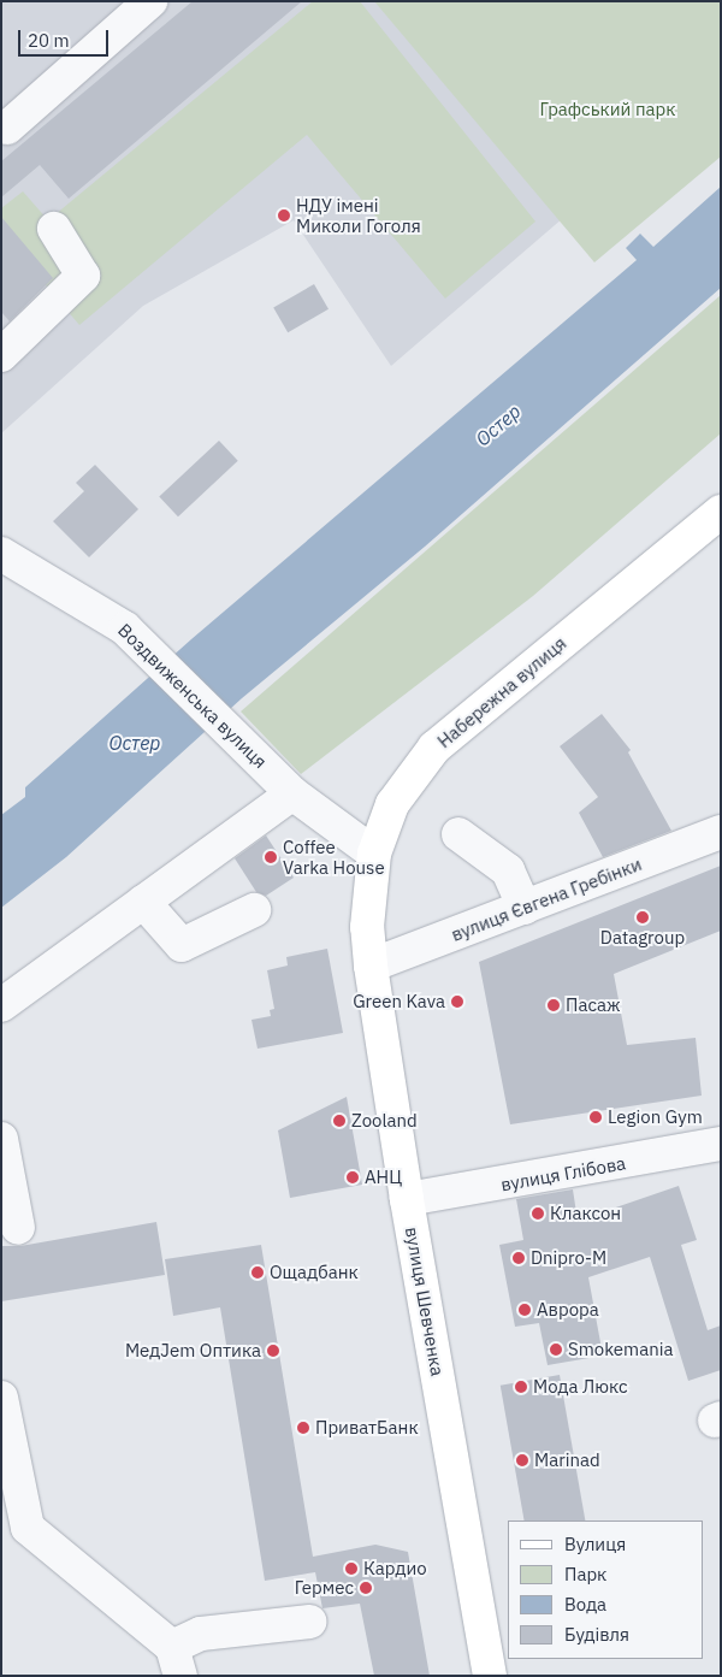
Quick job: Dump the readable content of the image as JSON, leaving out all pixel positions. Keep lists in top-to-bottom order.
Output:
{
  "streets": {
    "main road": ["Набережна вулиця", "вулиця Шевченка"],
    "street": ["Воздвиженська вулиця", "вулиця Євгена Гребінки", "вулиця Глібова"]
  },
  "crossings": [
    ["Набережна вулиця", "Воздвиженська вулиця"],
    ["Набережна вулиця", "вулиця Шевченка"],
    ["вулиця Євгена Гребінки", "вулиця Шевченка"],
    ["вулиця Глібова", "вулиця Шевченка"]
  ],
  "water": ["Остер"],
  "parks": ["Графський парк"],
  "places": [
    "НДУ імені Миколи Гоголя",
    "Coffee Varka House",
    "Datagroup",
    "Green Kava",
    "Пасаж",
    "Legion Gym",
    "Zooland",
    "АНЦ",
    "Клаксон",
    "Dnipro-M",
    "Ощадбанк",
    "Аврора",
    "Smokemania",
    "МедJem Оптика",
    "Мода Люкс",
    "ПриватБанк",
    "Marinad",
    "Кардио",
    "Гермес"
  ],
  "legend": [
    "Вулиця",
    "Парк",
    "Вода",
    "Будівля"
  ],
  "scale_bar": "20 m"
}
